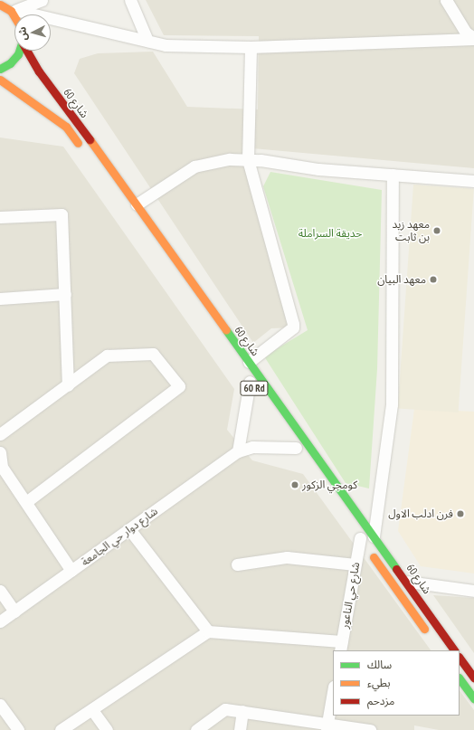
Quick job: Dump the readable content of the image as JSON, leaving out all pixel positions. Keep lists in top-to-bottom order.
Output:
{
  "streets": {
    "main road": ["شارع 60", "60 Rd"],
    "street": ["شارع دوار حي الجامعة", "شارع حي الناعور"]
  },
  "parks": ["حديقة السراملة"],
  "places": [
    "معهد زيد بن ثابت",
    "معهد البيان",
    "كومجي الزكور",
    "فرن ادلب الاول"
  ],
  "legend": ["سالك", "بطيء", "مزدحم"],
  "north": "left"
}
